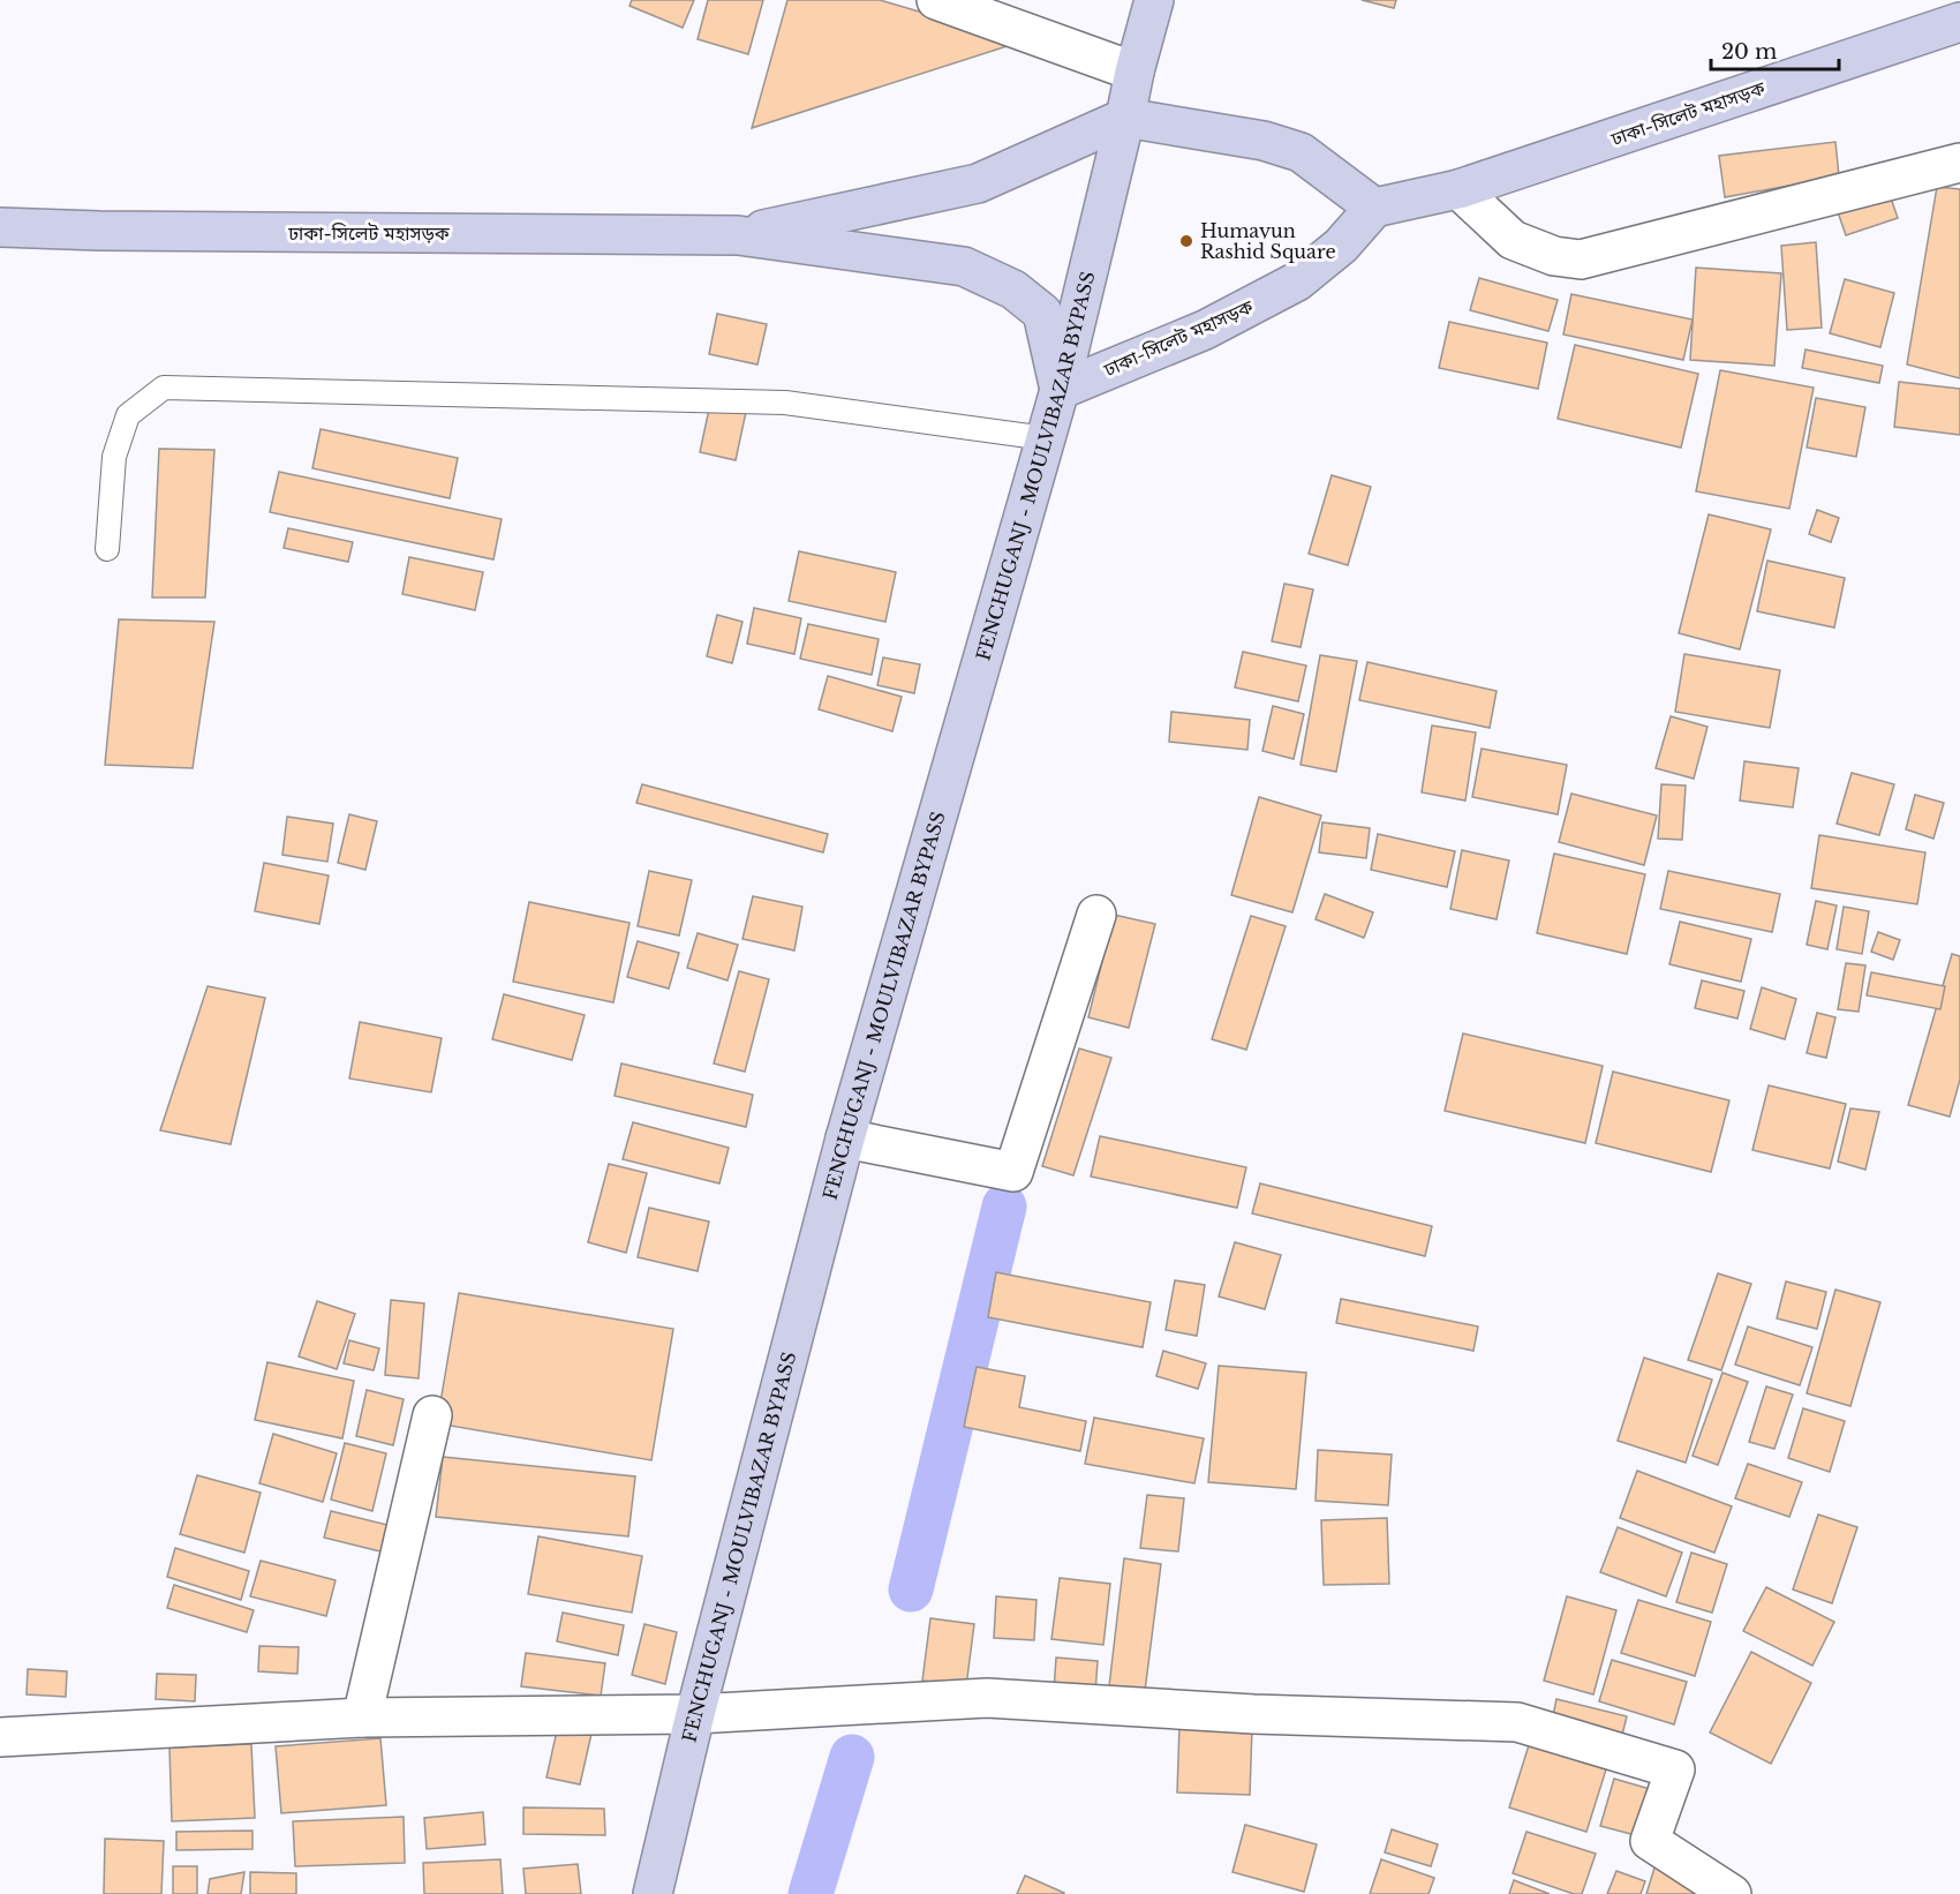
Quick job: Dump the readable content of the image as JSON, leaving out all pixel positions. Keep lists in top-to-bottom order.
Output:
{
  "streets": {
    "highway": ["ঢাকা-সিলেট মহাসড়ক", "FENCHUGANJ - MOULVIBAZAR BYPASS"]
  },
  "crossings": [
    ["ঢাকা-সিলেট মহাসড়ক", "FENCHUGANJ - MOULVIBAZAR BYPASS"]
  ],
  "places": ["Humayun Rashid Square"],
  "scale_bar": "20 m"
}
